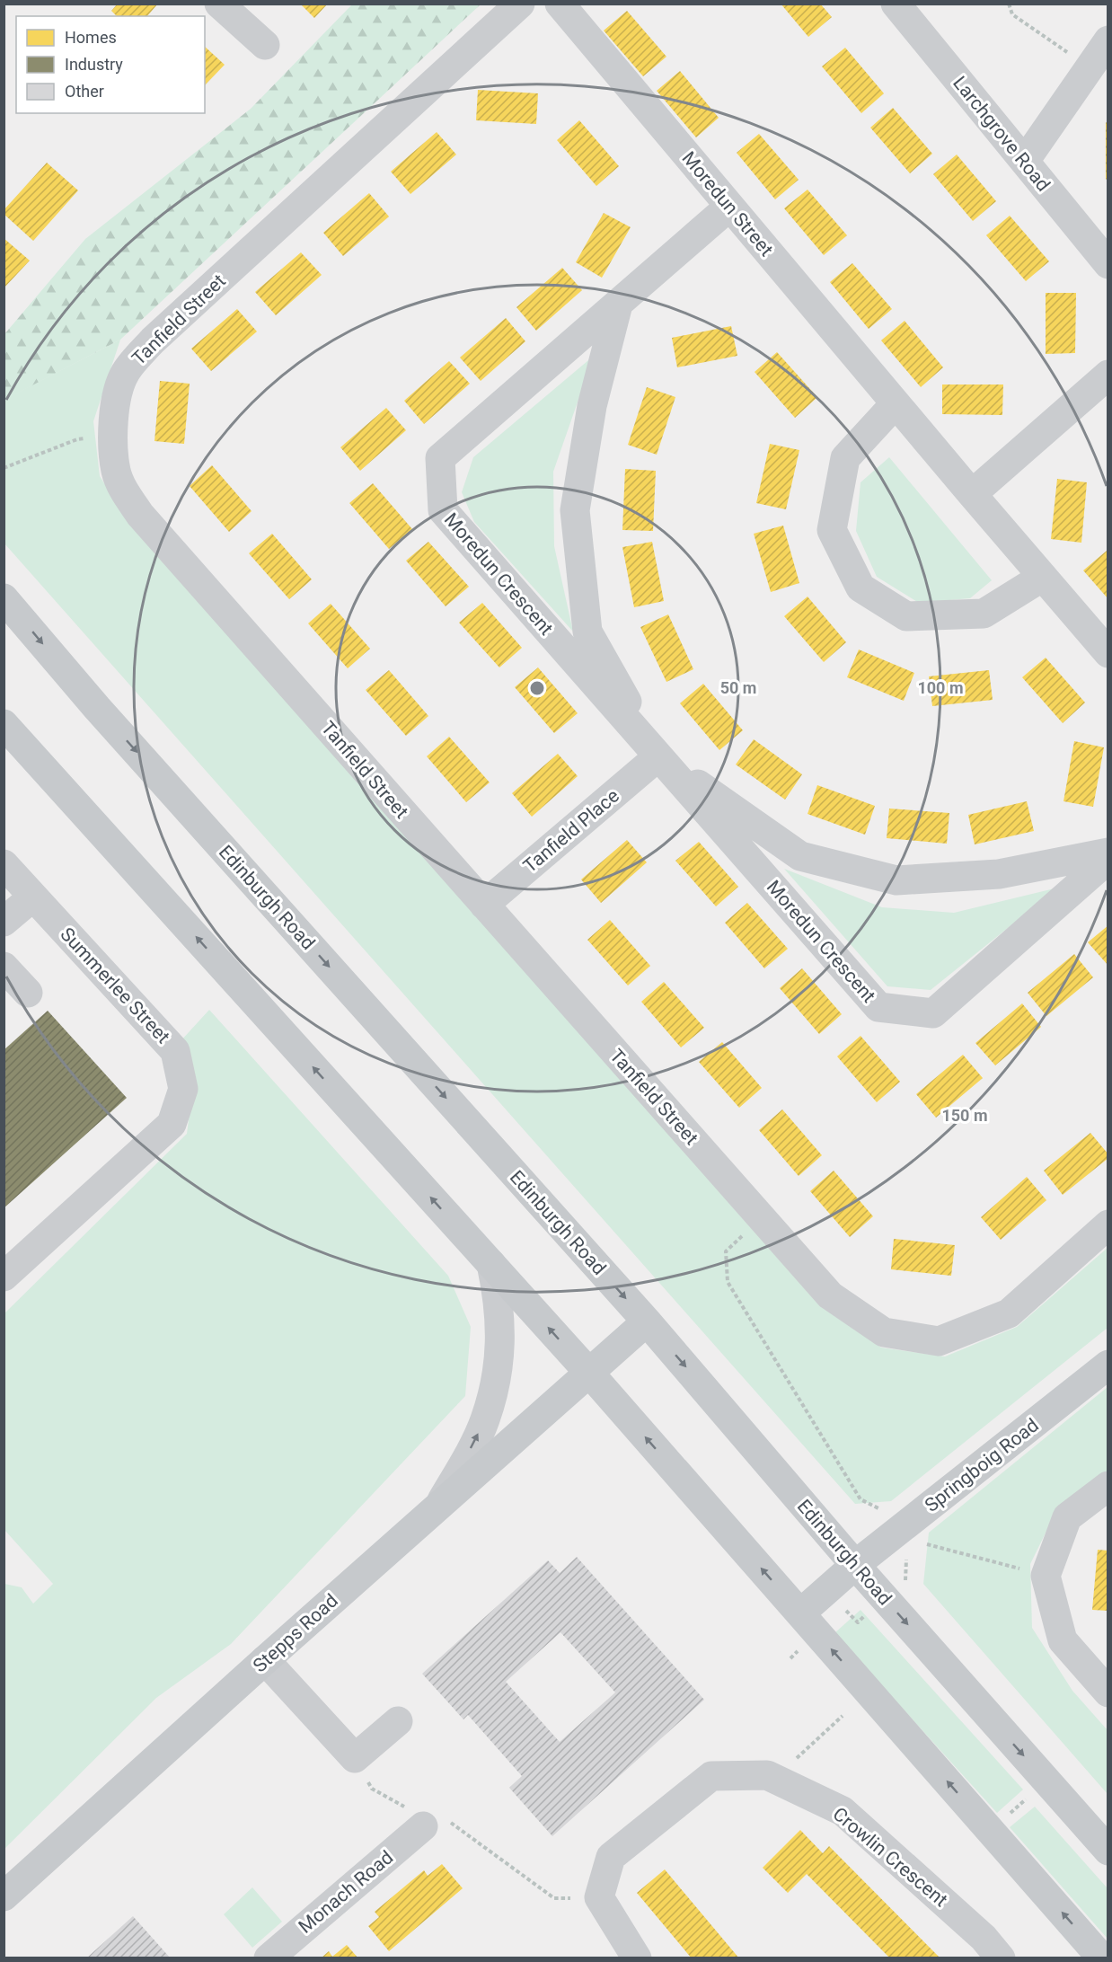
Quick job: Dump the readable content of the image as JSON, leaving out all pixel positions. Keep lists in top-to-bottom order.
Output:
{
  "streets": {
    "main road": ["Edinburgh Road", "Springboig Road", "Stepps Road"],
    "street": [
      "Larchgrove Road",
      "Moredun Street",
      "Tanfield Street",
      "Moredun Crescent",
      "Tanfield Place",
      "Summerlee Street",
      "Crowlin Crescent",
      "Monach Road"
    ]
  },
  "crossings": [
    ["Moredun Street", "Moredun Crescent"],
    ["Tanfield Street", "Tanfield Place"],
    ["Moredun Crescent", "Tanfield Place"],
    ["Edinburgh Road", "Springboig Road"],
    ["Edinburgh Road", "Stepps Road"]
  ],
  "legend": ["Homes", "Industry", "Other"],
  "rings": ["50 m", "100 m", "150 m"]
}
